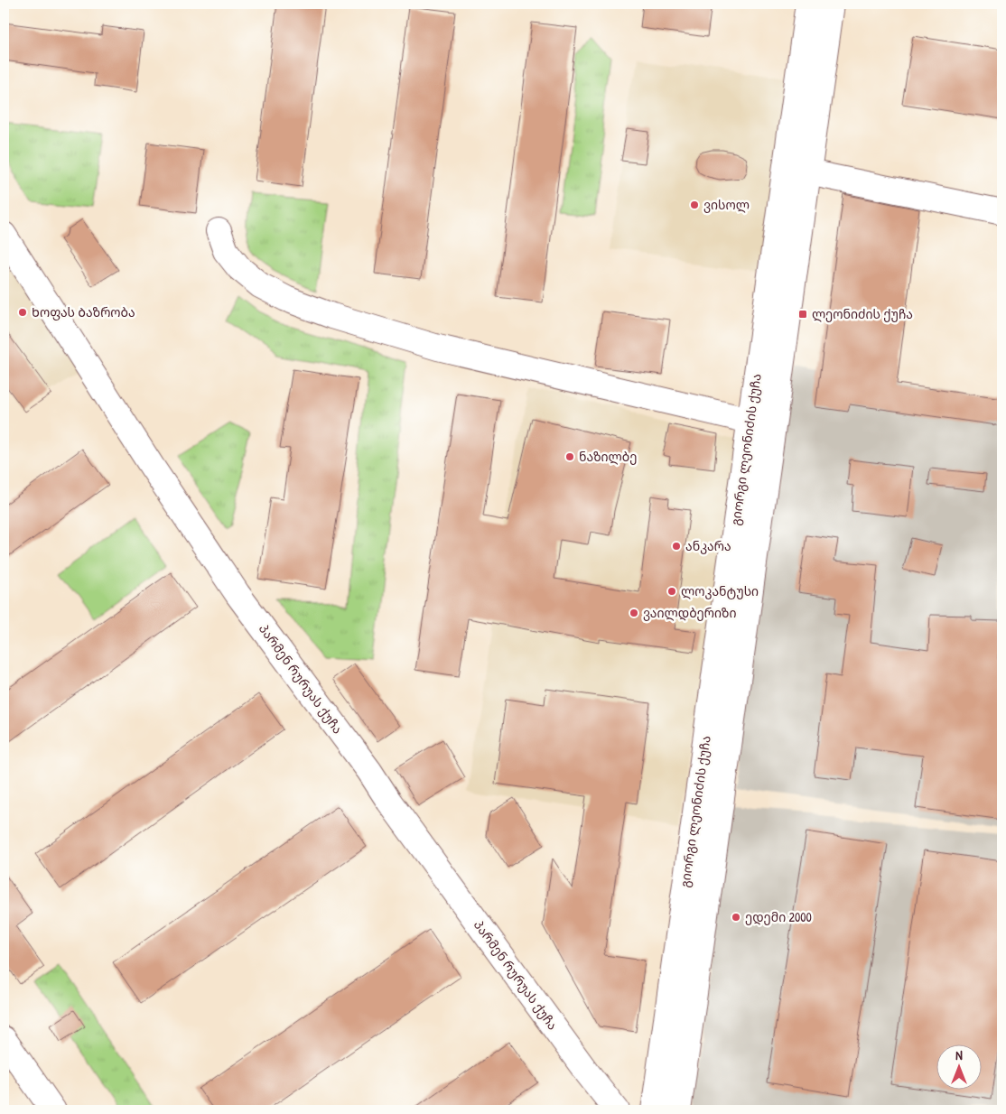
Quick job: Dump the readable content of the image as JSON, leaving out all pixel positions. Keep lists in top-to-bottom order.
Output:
{
  "streets": {
    "main road": ["გიორგი ლეონიძის ქუჩა", "პარმენ რურუას ქუჩა"]
  },
  "places": {
    "other": [
      "ვისოლ",
      "Ხოფას Ბაზრობა",
      "ნაზილბე",
      "ანკარა",
      "ლოკანტუსი",
      "ვაილდბერიზი",
      "ედემი 2000"
    ],
    "transit": ["ლეონიძის ქუჩა"]
  },
  "north": "top"
}
